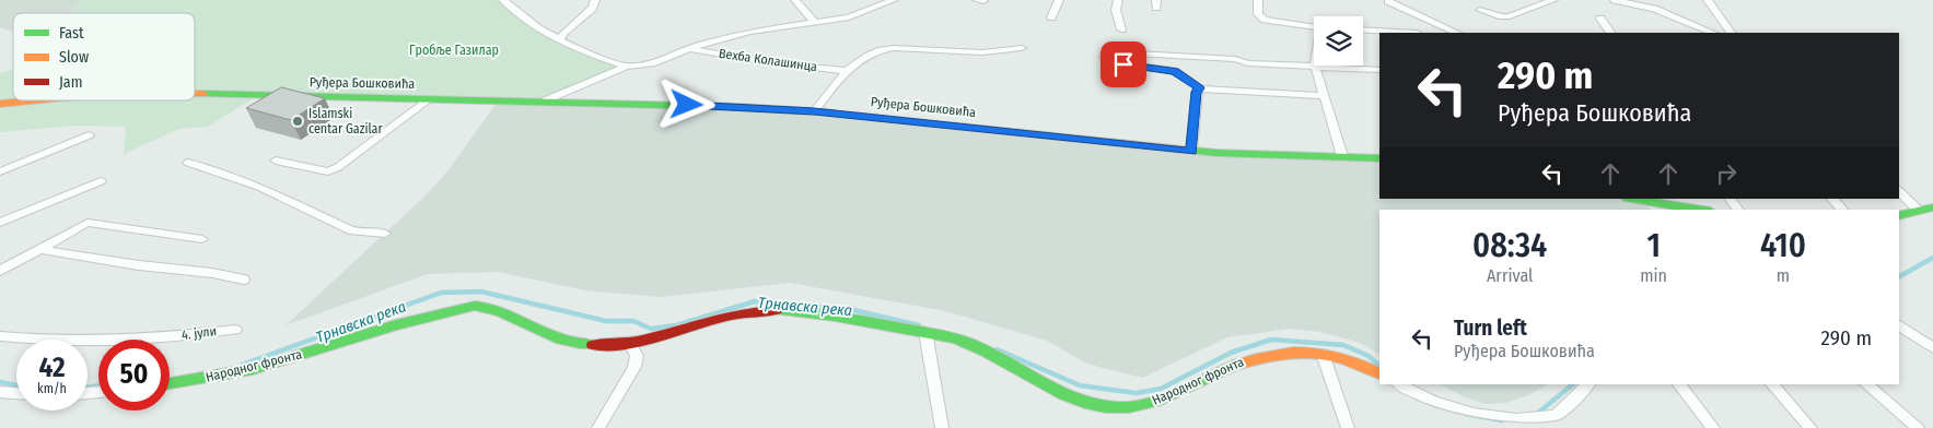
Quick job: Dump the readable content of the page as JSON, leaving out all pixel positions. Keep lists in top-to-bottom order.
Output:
{
  "streets": {
    "main road": ["Руђера Бошковића", "Народног фронта"],
    "street": ["Вехба Колашинца", "4. јули"]
  },
  "crossings": [
    ["Вехба Колашинца", "Руђера Бошковића"]
  ],
  "water": ["Трнавска река"],
  "parks": ["Гробље Газилар"],
  "places": ["Islamski centar Gazilar"],
  "legend": ["Fast", "Slow", "Jam"],
  "page": {
    "turn": ["290 m", "Руђера Бошковића"],
    "eta": [
      "08:34",
      "Arrival",
      "1",
      "min",
      "410",
      "m"
    ],
    "list": [
      {
        "name": "Turn left",
        "note": "Руђера Бошковића",
        "value": "290 m"
      }
    ],
    "speed": "42 km/h",
    "limit": "50"
  }
}
